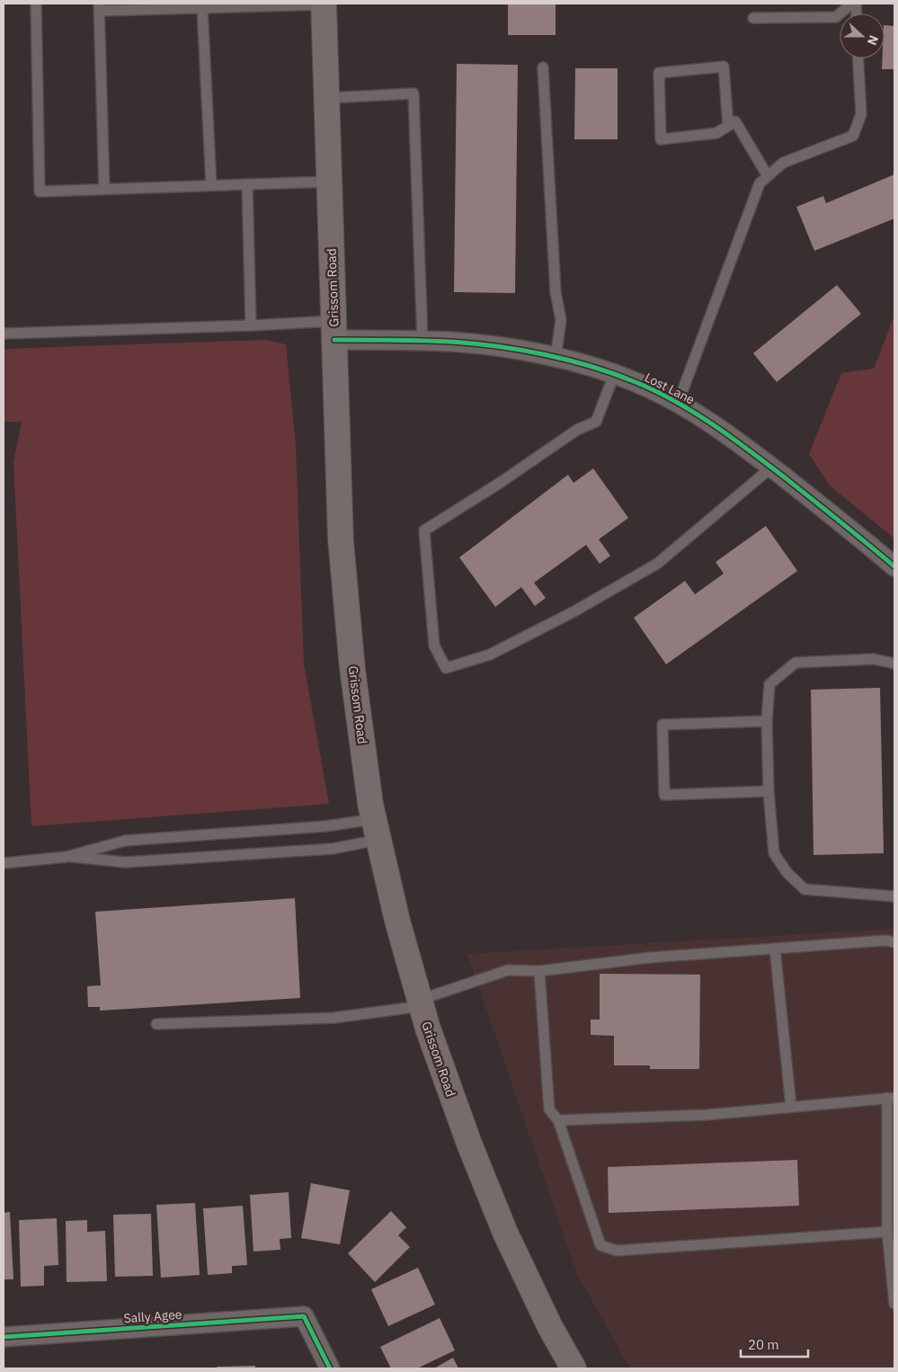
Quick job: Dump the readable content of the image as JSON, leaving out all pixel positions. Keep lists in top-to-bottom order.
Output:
{
  "streets": {
    "main road": ["Grissom Road"],
    "street": ["Lost Lane", "Sally Agee"]
  },
  "crossings": [
    ["Grissom Road", "Lost Lane"]
  ],
  "scale_bar": "20 m",
  "north": "right"
}
